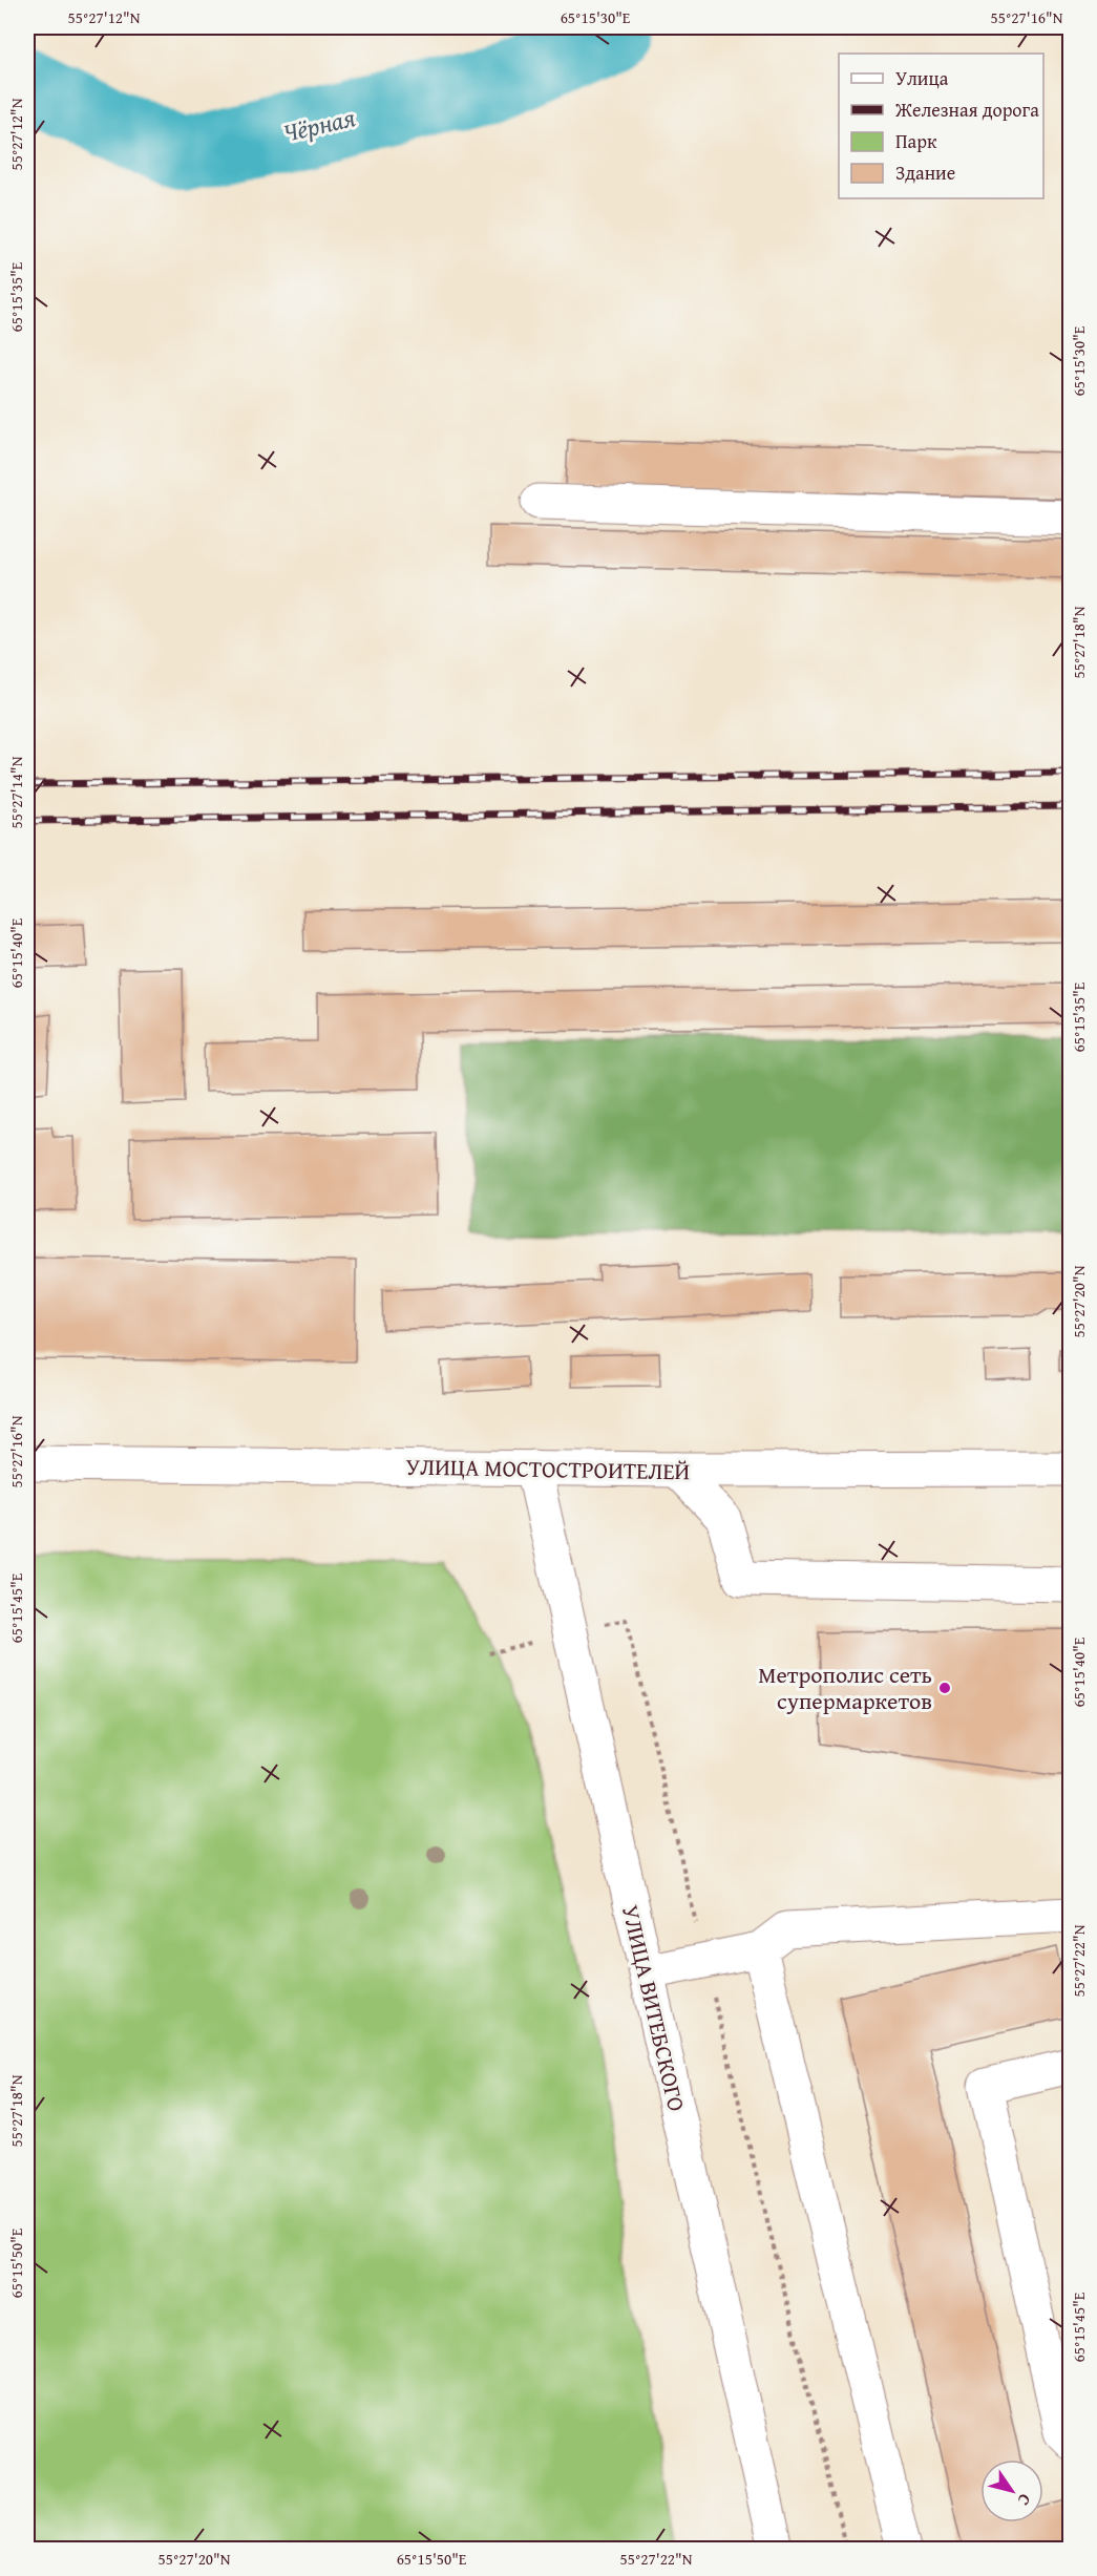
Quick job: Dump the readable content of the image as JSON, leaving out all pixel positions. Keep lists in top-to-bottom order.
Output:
{
  "streets": {
    "street": ["УЛИЦА МОСТОСТРОИТЕЛЕЙ", "УЛИЦА ВИТЕБСКОГО"]
  },
  "crossings": [
    ["УЛИЦА МОСТОСТРОИТЕЛЕЙ", "УЛИЦА ВИТЕБСКОГО"]
  ],
  "water": ["Чёрная"],
  "places": ["Метрополис cеть супермаркетов"],
  "legend": [
    "Улица",
    "Железная дорога",
    "Парк",
    "Здание"
  ],
  "north": "bottom right",
  "coordinates": [
    "55°27'12\"N",
    "65°15'30\"E",
    "55°27'16\"N",
    "65°15'35\"E",
    "55°27'18\"N",
    "55°27'14\"N",
    "65°15'40\"E",
    "55°27'20\"N",
    "65°15'45\"E",
    "55°27'22\"N",
    "65°15'50\"E"
  ]
}
